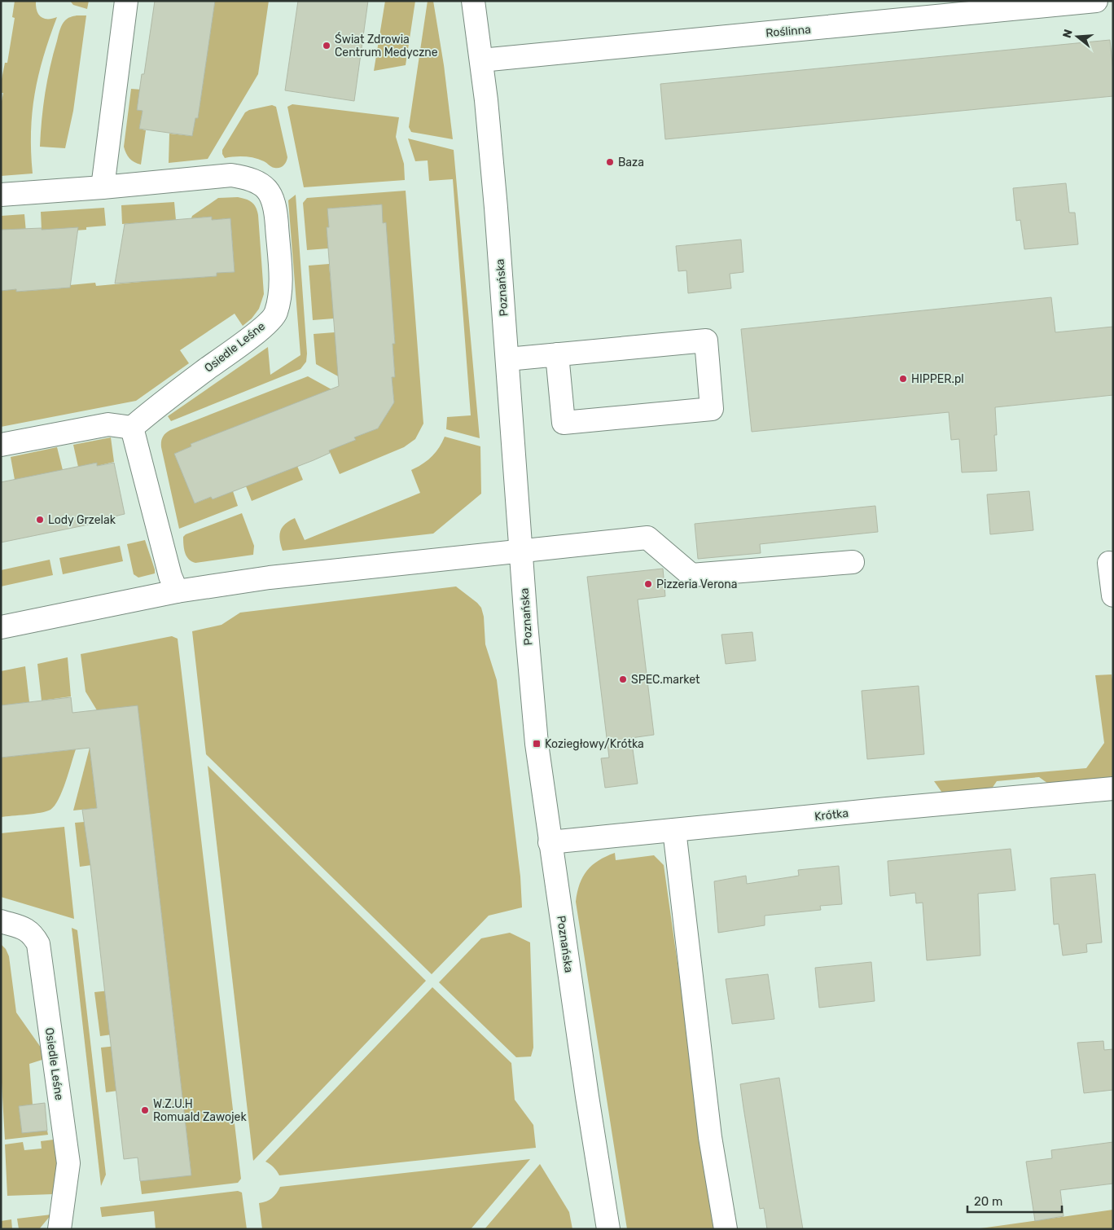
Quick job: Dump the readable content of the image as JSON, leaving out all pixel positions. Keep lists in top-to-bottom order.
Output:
{
  "streets": {
    "street": [
      "Roślinna",
      "Poznańska",
      "Osiedle Leśne",
      "Krótka"
    ]
  },
  "crossings": [
    ["Roślinna", "Poznańska"],
    ["Poznańska", "Krótka"]
  ],
  "places": {
    "other": [
      "Świat Zdrowia Centrum Medyczne",
      "Baza",
      "HIPPER.pl",
      "Lody Grzelak",
      "Pizzeria Verona",
      "SPEC.market",
      "W.Z.U.H Romuald Zawojek"
    ],
    "transit": ["Koziegłowy/Krótka"]
  },
  "scale_bar": "20 m",
  "north": "left"
}
